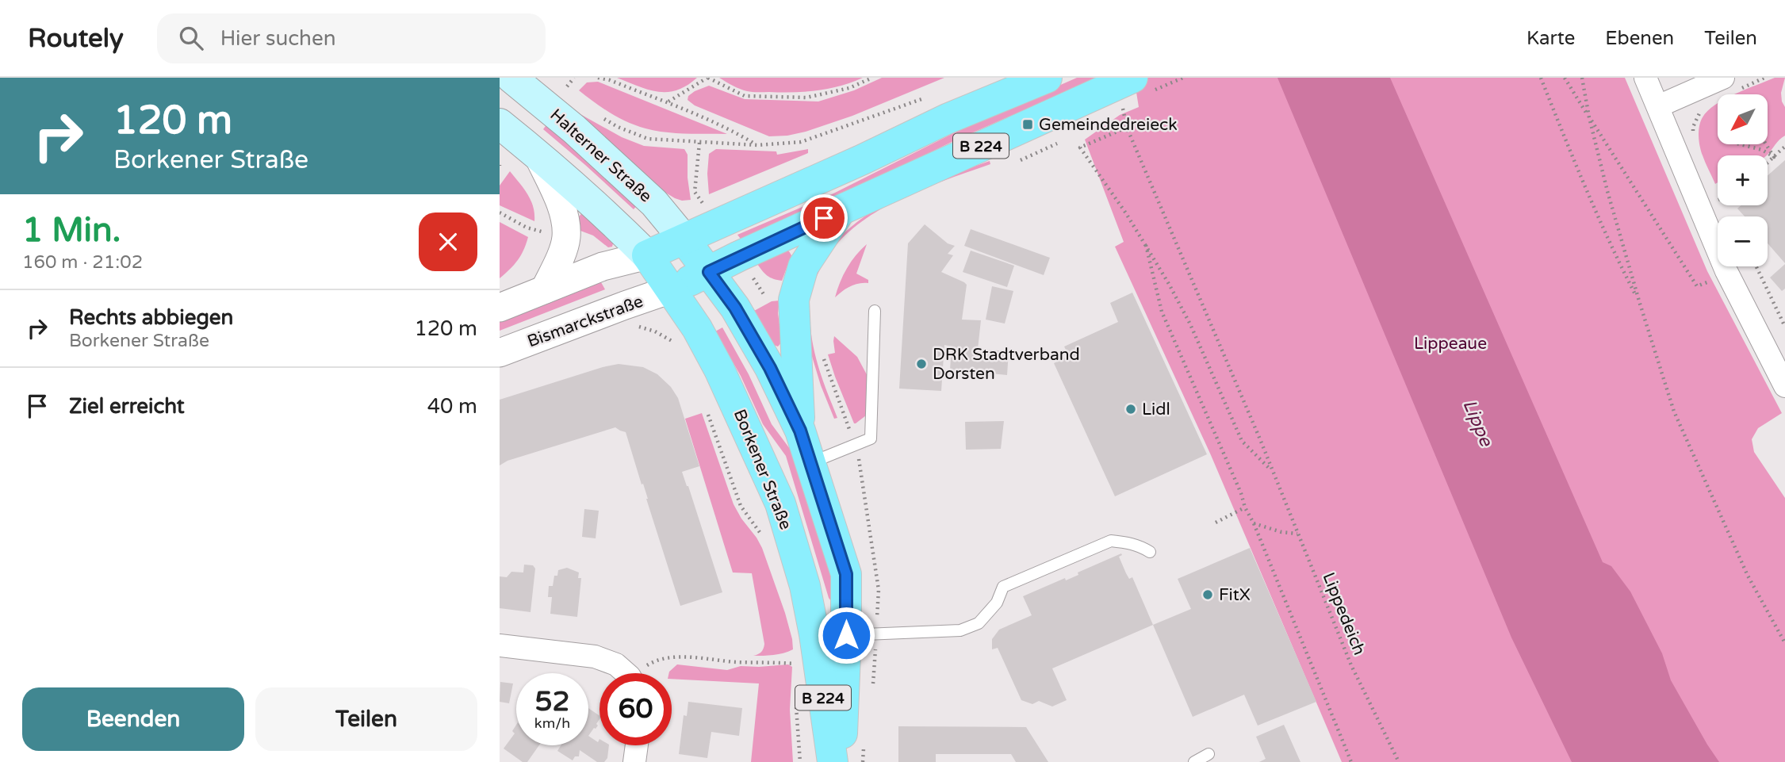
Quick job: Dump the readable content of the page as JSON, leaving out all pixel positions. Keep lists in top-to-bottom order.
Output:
{
  "streets": {
    "main road": ["B 224", "Halterner Straße", "Borkener Straße"],
    "street": ["Bismarckstraße"],
    "path": ["Lippedeich"]
  },
  "crossings": [
    ["B 224", "Halterner Straße"],
    ["B 224", "Bismarckstraße"],
    ["B 224", "Borkener Straße"],
    ["B 224", "Lippedeich"],
    ["Halterner Straße", "Borkener Straße"],
    ["Bismarckstraße", "Borkener Straße"]
  ],
  "water": ["Lippe"],
  "parks": ["Lippeaue"],
  "places": {
    "transit": ["Gemeindedreieck"],
    "other": ["DRK Stadtverband Dorsten", "Lidl", "FitX"]
  },
  "north": "bottom left",
  "page": {
    "header": "Routely",
    "search": "Hier suchen",
    "nav": ["Karte", "Ebenen", "Teilen"],
    "turn": ["120 m", "Borkener Straße"],
    "map_buttons": ["+", "−"],
    "heading": ["1 Min.", "160 m · 21:02"],
    "list": [
      {
        "name": "Rechts abbiegen",
        "note": "Borkener Straße",
        "value": "120 m"
      },
      {
        "name": "Ziel erreicht",
        "value": "40 m"
      }
    ],
    "speed": "52 km/h",
    "limit": "60",
    "buttons": ["Beenden", "Teilen"]
  }
}
